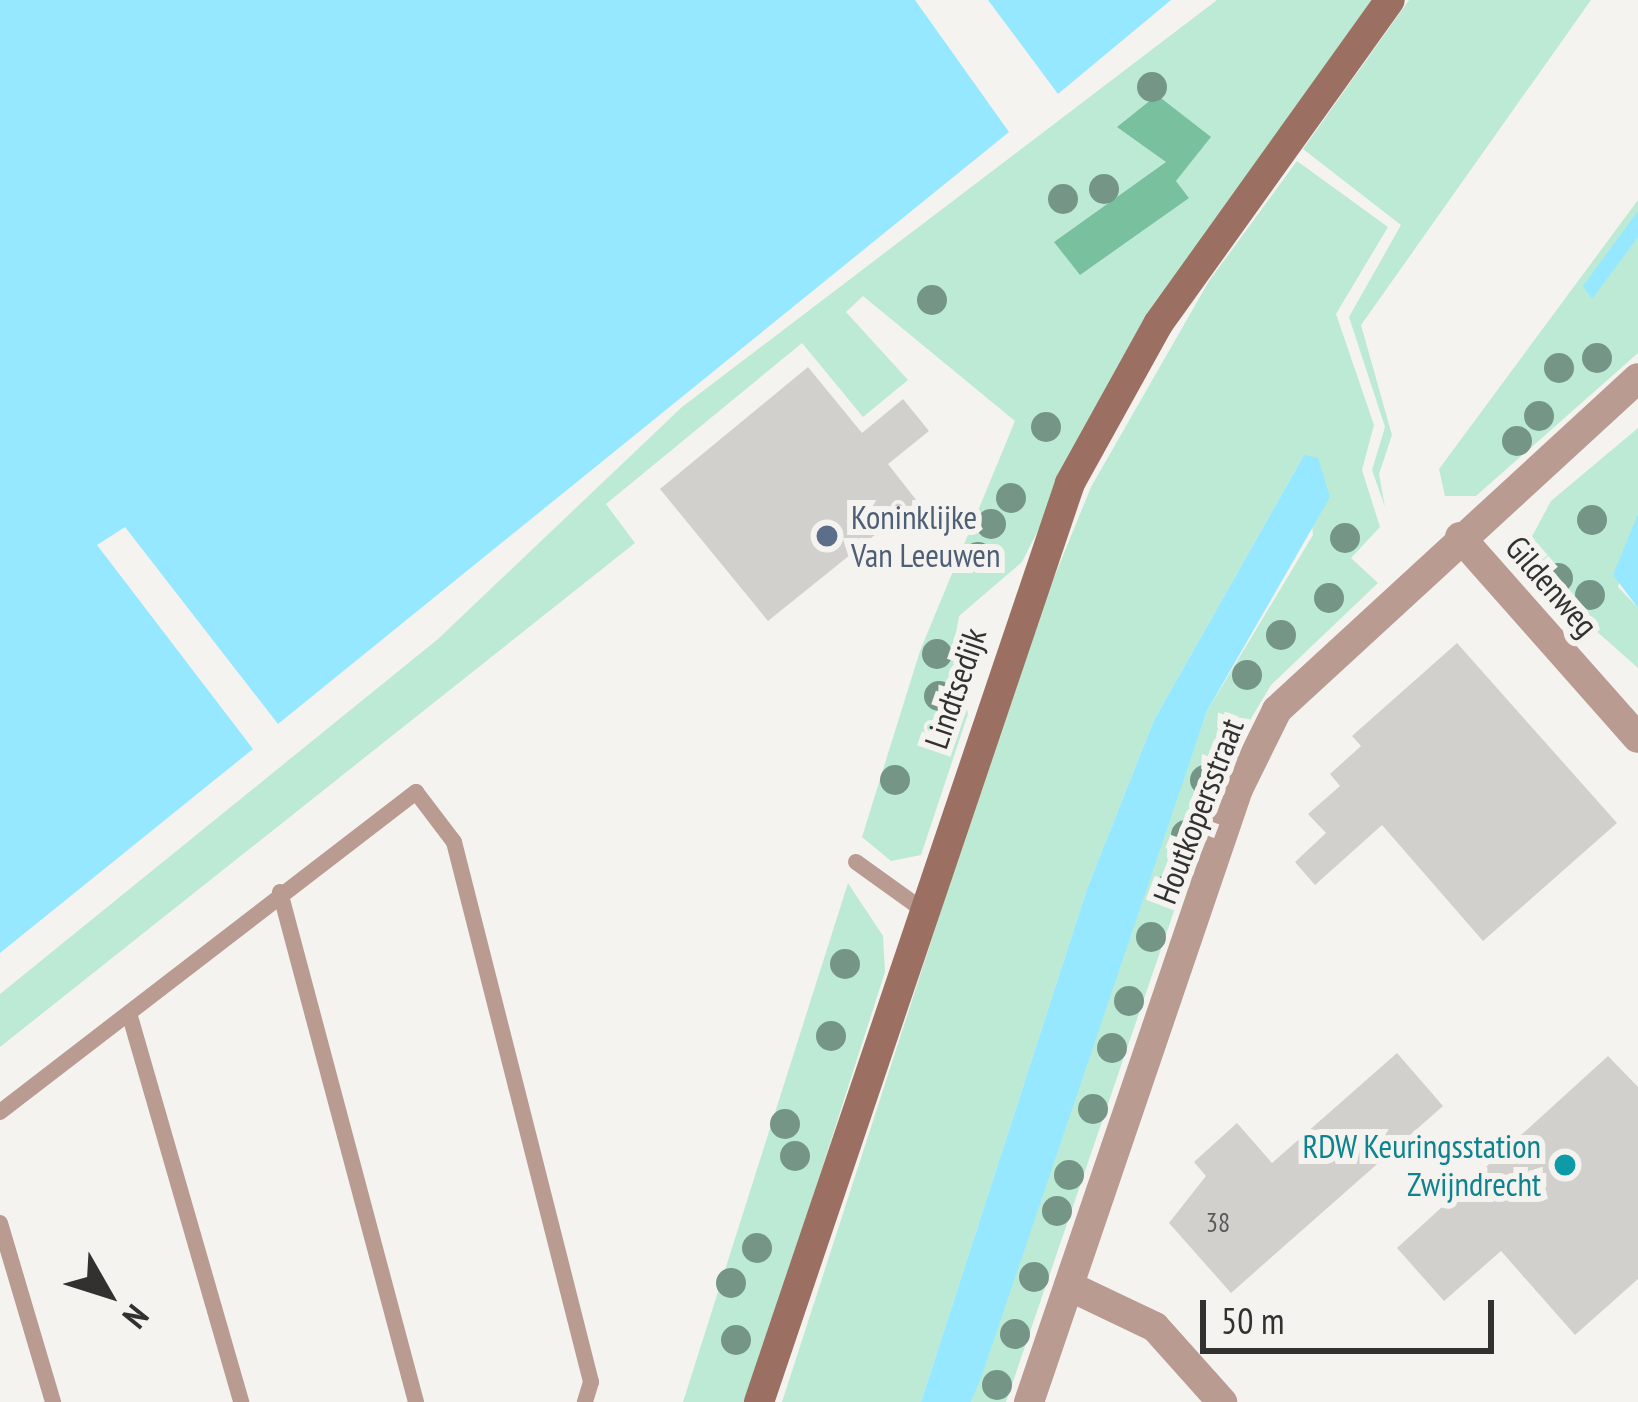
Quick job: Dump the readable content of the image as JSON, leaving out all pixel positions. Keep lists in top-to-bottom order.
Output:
{
  "streets": {
    "street": ["Gildenweg", "Lindtsedijk", "Houtkopersstraat"]
  },
  "crossings": [
    ["Gildenweg", "Houtkopersstraat"]
  ],
  "places": ["Koninklijke Van Leeuwen", "RDW Keuringsstation Zwijndrecht"],
  "house_numbers": ["38"],
  "scale_bar": "50 m",
  "north": "bottom right"
}
